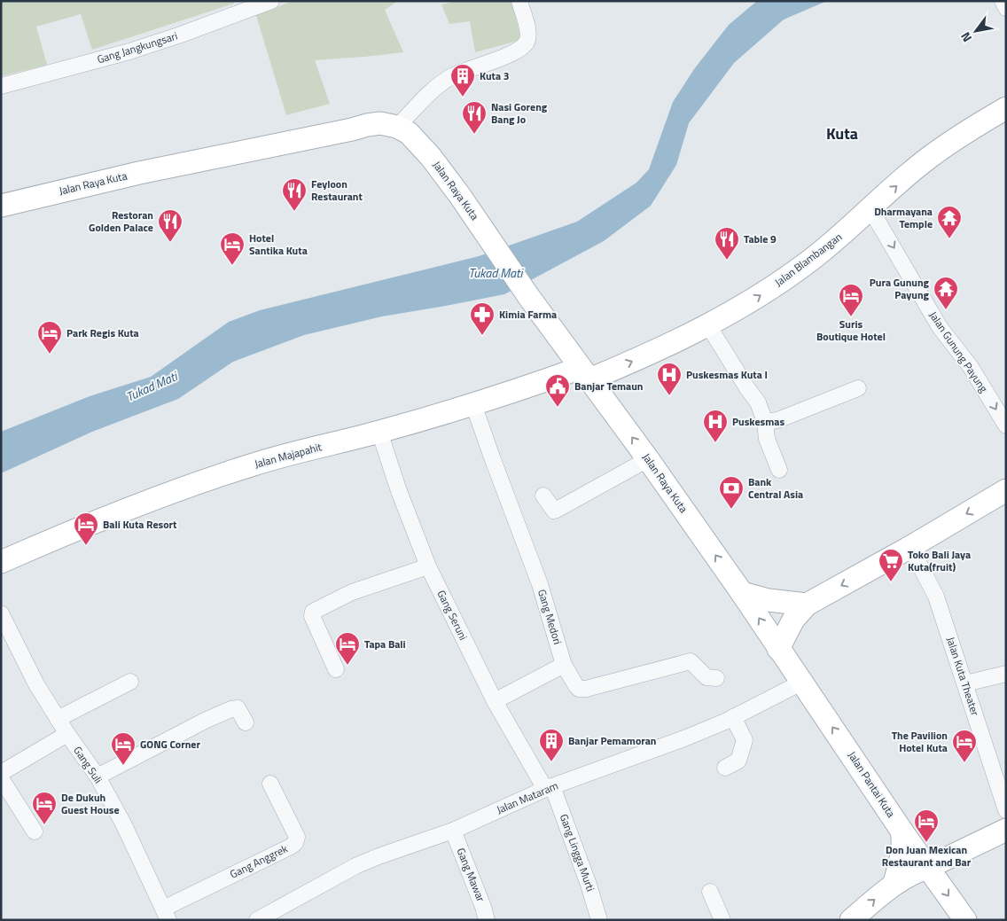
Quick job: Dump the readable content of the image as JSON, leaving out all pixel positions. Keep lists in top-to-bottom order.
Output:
{
  "streets": {
    "main road": [
      "Jalan Raya Kuta",
      "Jalan Blambangan",
      "Jalan Majapahit",
      "Jalan Pantai Kuta"
    ],
    "street": [
      "Gang Jangkungsari",
      "Jalan Gunung Payung",
      "Gang Seruni",
      "Gang Medori",
      "Jalan Kuta Theater",
      "Gang Suli",
      "Jalan Mataram",
      "Gang Lingga Murti",
      "Gang Anggrek",
      "Gang Mawar"
    ]
  },
  "crossings": [
    ["Jalan Raya Kuta", "Jalan Blambangan"],
    ["Jalan Raya Kuta", "Jalan Majapahit"],
    ["Jalan Raya Kuta", "Jalan Pantai Kuta"],
    ["Jalan Blambangan", "Jalan Gunung Payung"],
    ["Jalan Blambangan", "Jalan Majapahit"],
    ["Jalan Majapahit", "Gang Seruni"],
    ["Jalan Majapahit", "Gang Medori"],
    ["Gang Seruni", "Jalan Mataram"],
    ["Gang Seruni", "Gang Lingga Murti"],
    ["Gang Suli", "Gang Anggrek"],
    ["Jalan Pantai Kuta", "Jalan Mataram"],
    ["Jalan Mataram", "Gang Lingga Murti"],
    ["Jalan Mataram", "Gang Mawar"]
  ],
  "one_way": ["Jalan Blambangan", "Jalan Gunung Payung"],
  "districts": ["Kuta"],
  "water": ["Tukad Mati"],
  "places": {
    "building": ["Kuta 3", "Banjar Pemamoran"],
    "restaurant": [
      "Nasi Goreng Bang Jo",
      "Feyloon Restaurant",
      "Restoran Golden Palace",
      "Table 9"
    ],
    "temple": ["Dharmayana Temple", "Pura Gunung Payung"],
    "hotel": [
      "Hotel Santika Kuta",
      "Suris Boutique Hotel",
      "Park Regis Kuta",
      "Bali Kuta Resort",
      "Tapa Bali",
      "The Pavilion Hotel Kuta",
      "GONG Corner",
      "De Dukuh Guest House",
      "Don Juan Mexican Restaurant and Bar"
    ],
    "pharmacy": ["Kimia Farma"],
    "hospital": ["Puskesmas Kuta I", "Puskesmas"],
    "public building": ["Banjar Temaun"],
    "bank": ["Bank Central Asia"],
    "supermarket": ["Toko Bali Jaya Kuta(fruit)"]
  },
  "north": "bottom left"
}
